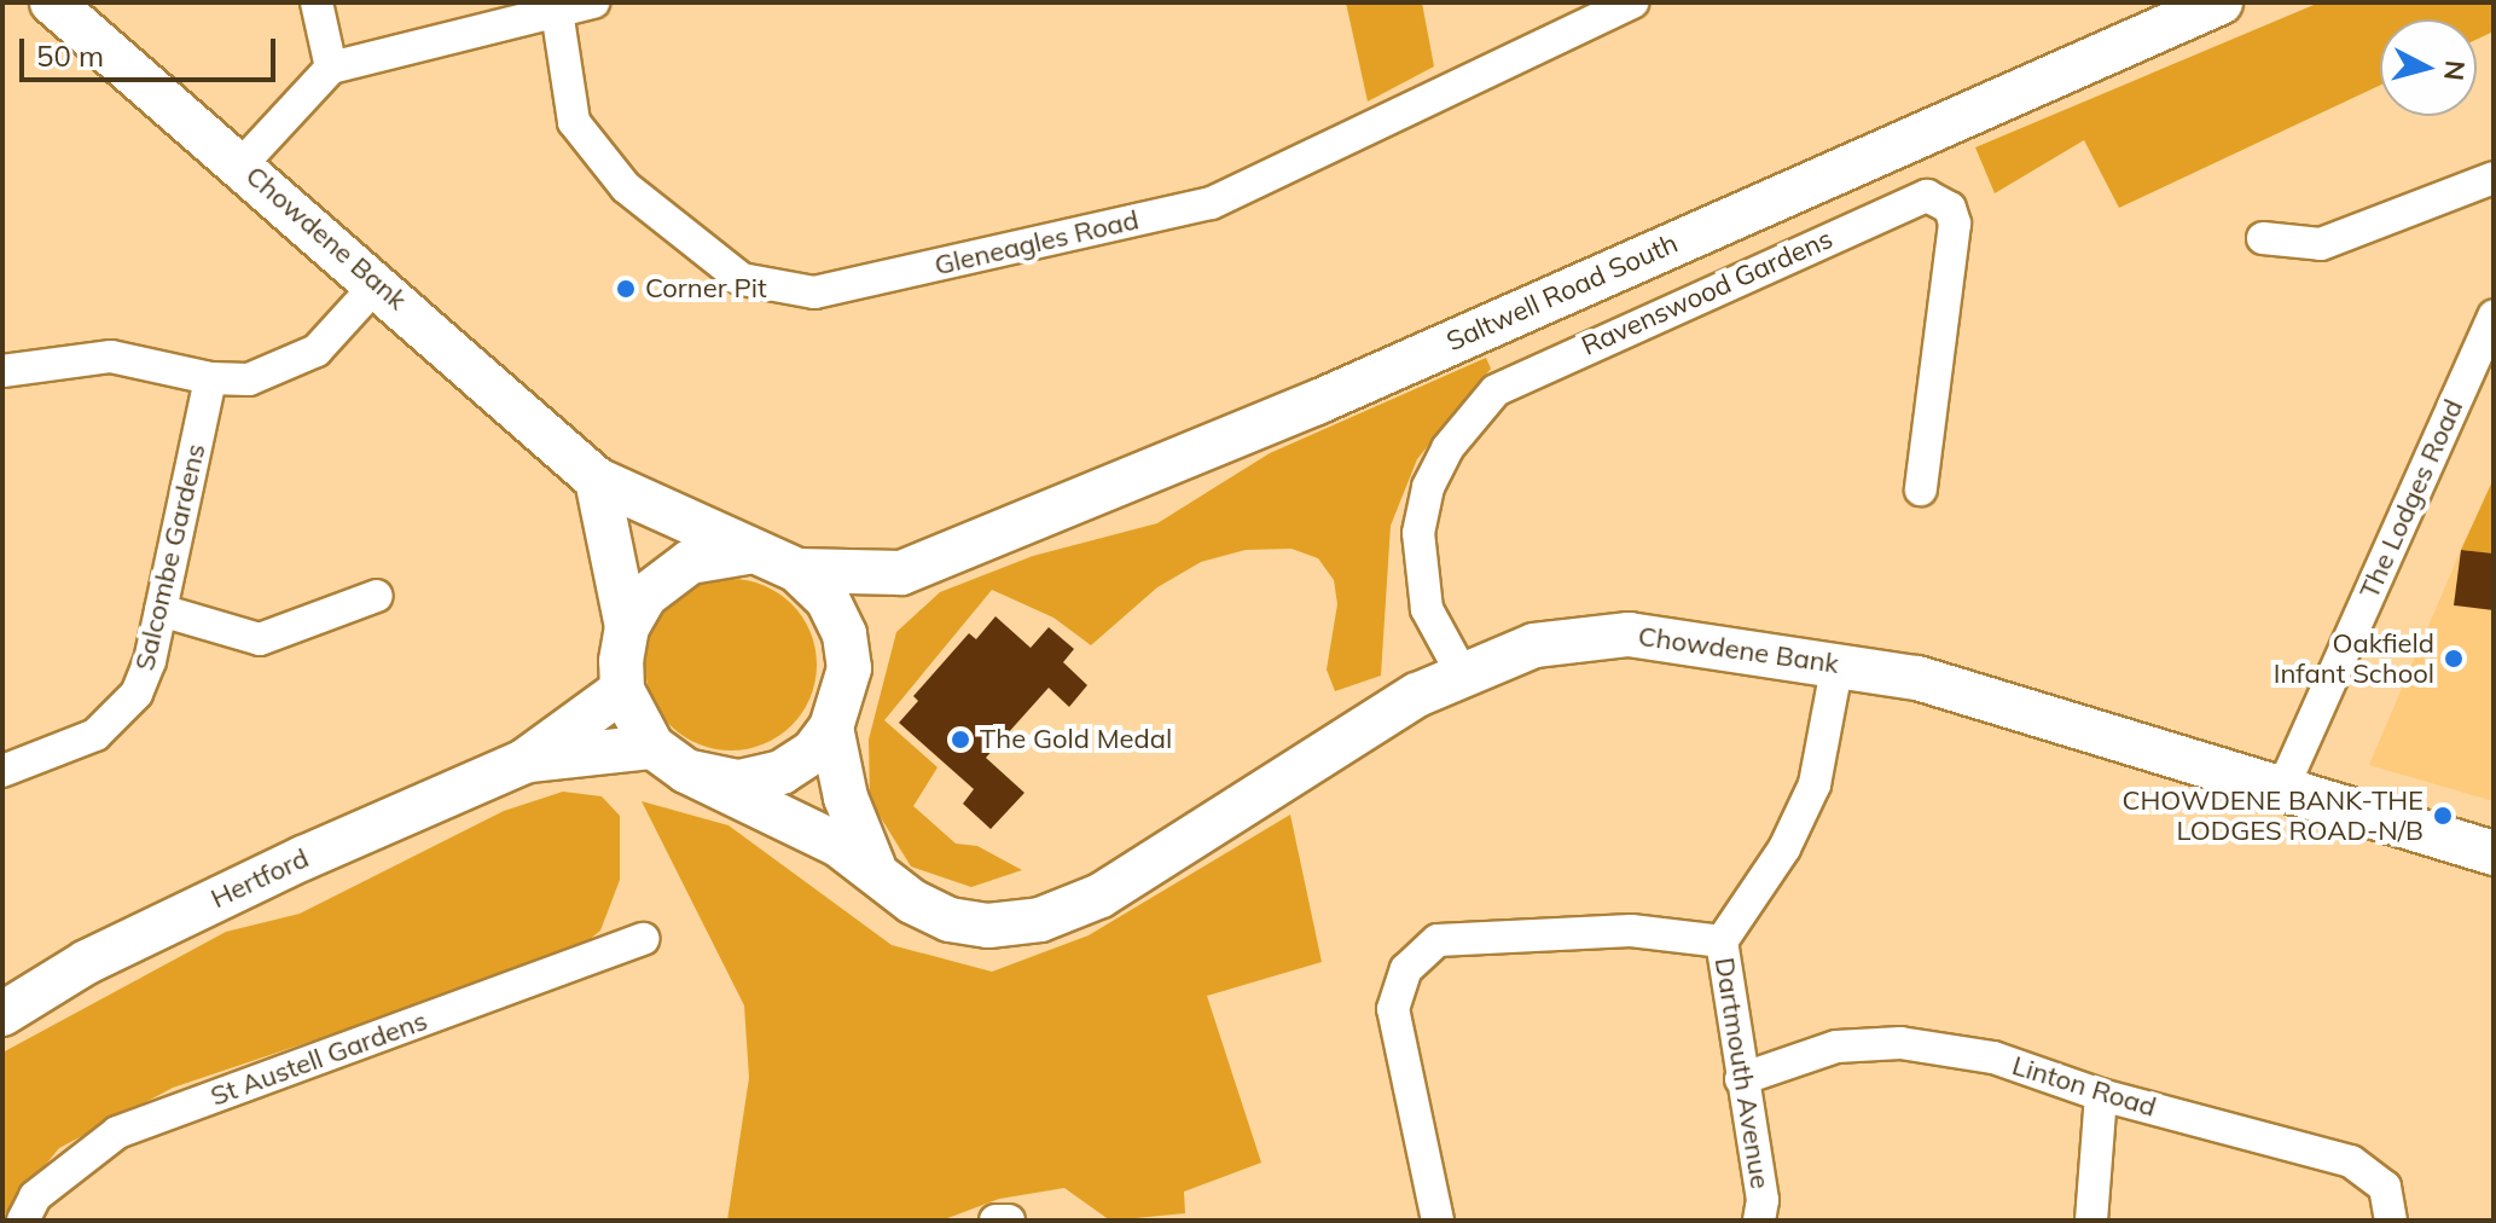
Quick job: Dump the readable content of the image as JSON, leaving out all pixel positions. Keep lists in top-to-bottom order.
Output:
{
  "streets": {
    "street": [
      "Chowdene Bank",
      "Gleneagles Road",
      "Saltwell Road South",
      "Ravenswood Gardens",
      "The Lodges Road",
      "Salcombe Gardens",
      "Hertford",
      "St Austell Gardens",
      "Dartmouth Avenue",
      "Linton Road"
    ]
  },
  "crossings": [
    ["Chowdene Bank", "Saltwell Road South"],
    ["Chowdene Bank", "Ravenswood Gardens"],
    ["Chowdene Bank", "The Lodges Road"],
    ["Chowdene Bank", "Hertford"],
    ["Chowdene Bank", "Dartmouth Avenue"],
    ["Saltwell Road South", "Hertford"],
    ["Dartmouth Avenue", "Linton Road"]
  ],
  "places": [
    "Corner Pit",
    "Oakfield Infant School",
    "The Gold Medal",
    "CHOWDENE BANK-THE LODGES ROAD-N/B"
  ],
  "scale_bar": "50 m",
  "north": "right"
}
